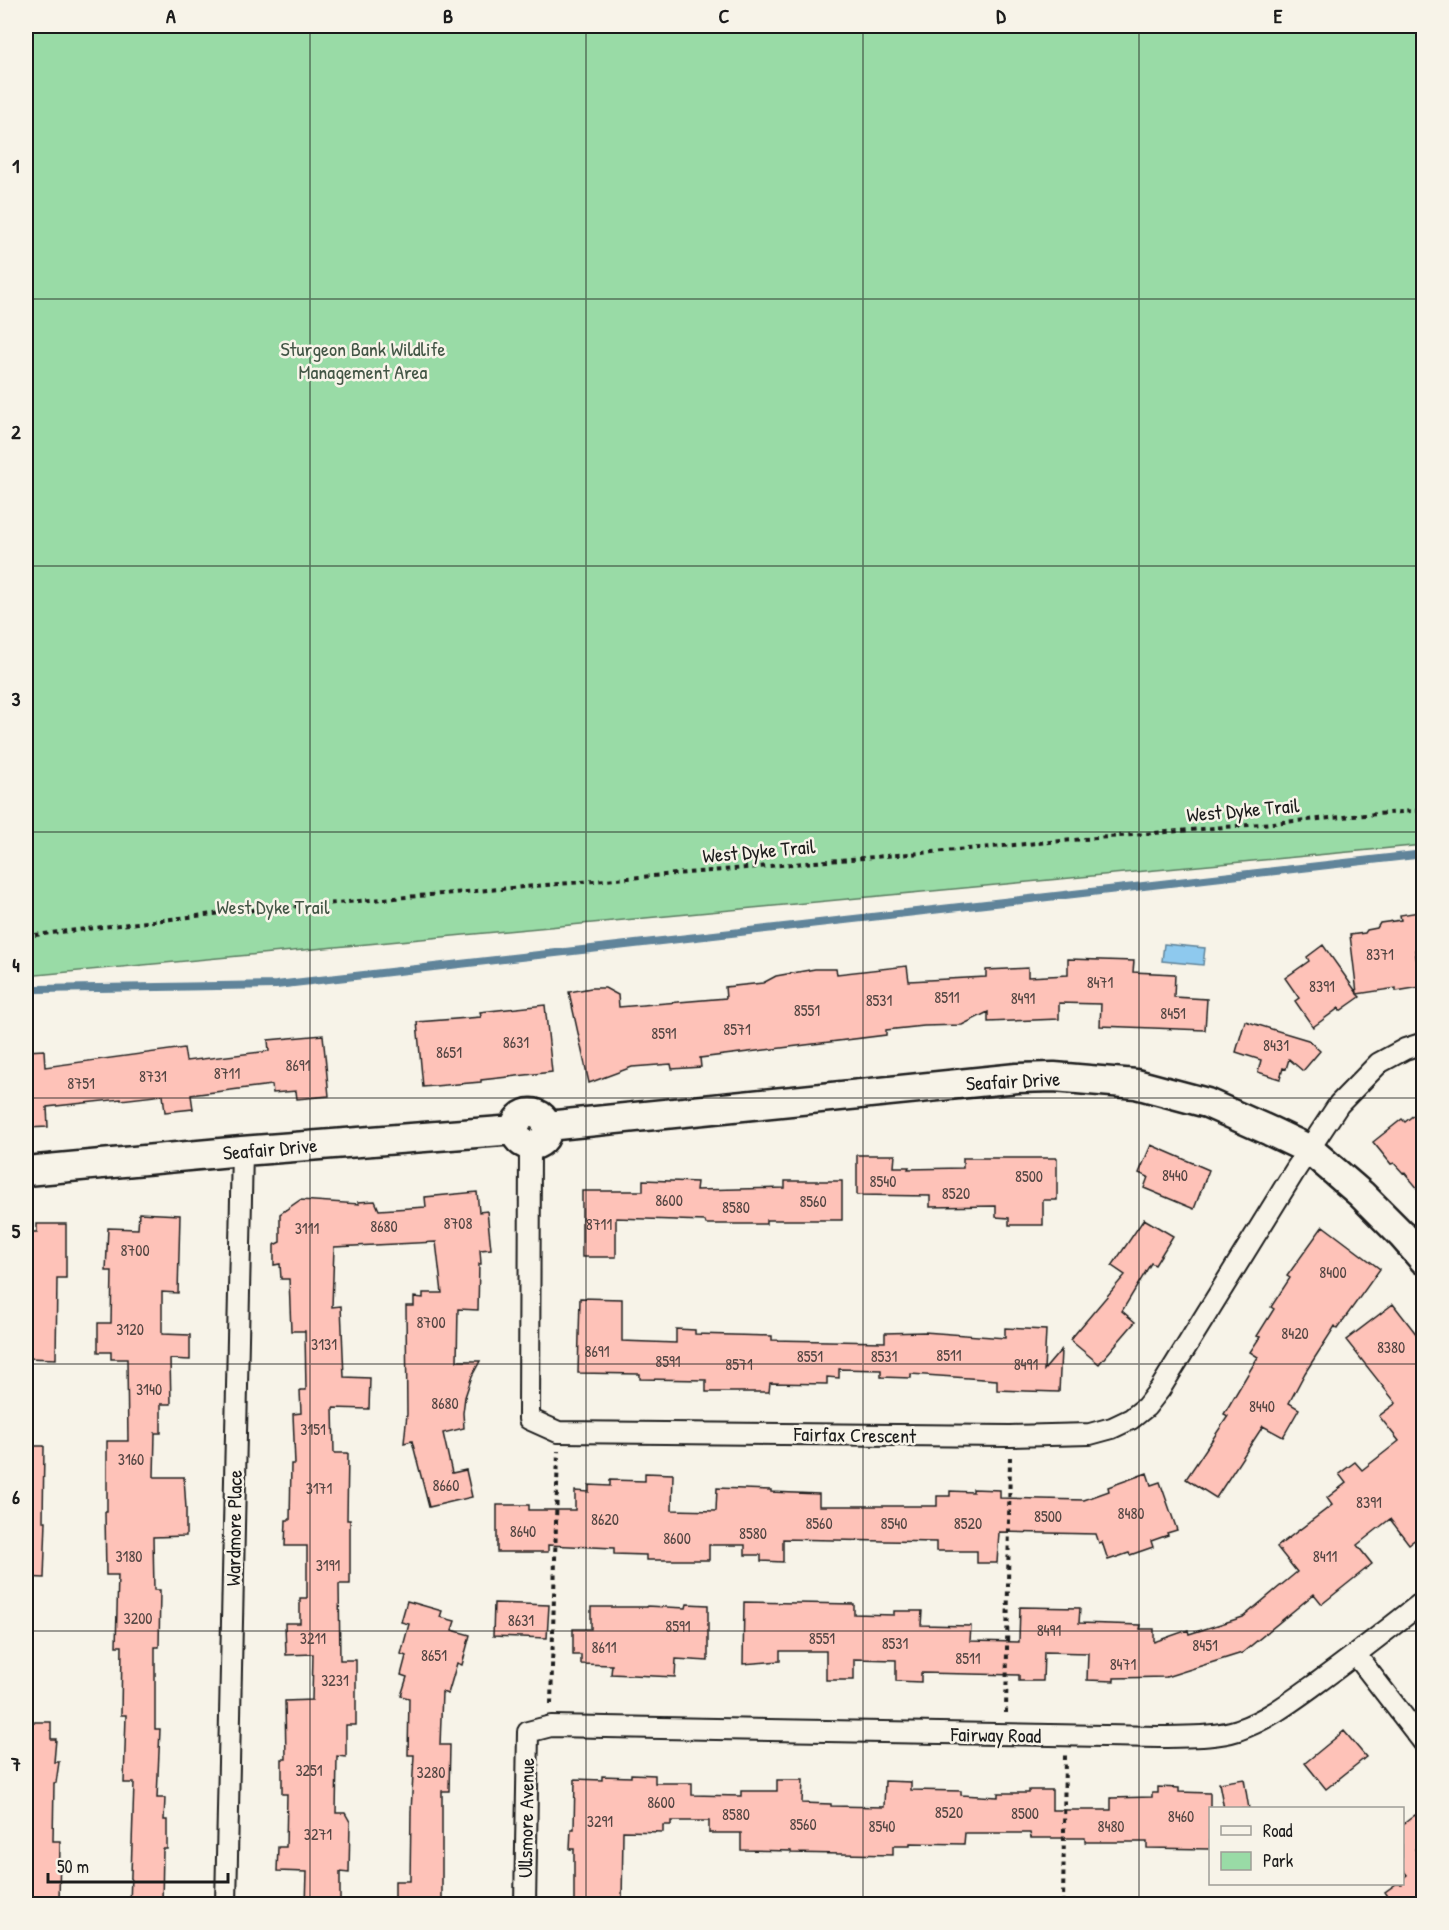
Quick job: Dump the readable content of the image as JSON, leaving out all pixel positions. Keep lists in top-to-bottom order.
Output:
{
  "streets": {
    "street": [
      "Seafair Drive",
      "Fairfax Crescent",
      "Wardmore Place",
      "Fairway Road",
      "Ullsmore Avenue"
    ],
    "path": ["West Dyke Trail"]
  },
  "crossings": [
    ["Seafair Drive", "Fairfax Crescent"],
    ["Seafair Drive", "Wardmore Place"],
    ["Fairway Road", "Ullsmore Avenue"]
  ],
  "parks": ["Sturgeon Bank Wildlife Management Area", "West Dyke Trail"],
  "house_numbers": [
    "8371",
    "8471",
    "8391",
    "8511",
    "8491",
    "8531",
    "8551",
    "8451",
    "8571",
    "8591",
    "8631",
    "8431",
    "8651",
    "8691",
    "8711",
    "8731",
    "8751",
    "8440",
    "8500",
    "8540",
    "8520",
    "8600",
    "8560",
    "8580",
    "8708",
    "8711",
    "8680",
    "3111",
    "8700",
    "8400",
    "8700",
    "3120",
    "8420",
    "3131",
    "8380",
    "8691",
    "8511",
    "8551",
    "8531",
    "8591",
    "8571",
    "8491",
    "3140",
    "8680",
    "8440",
    "3151",
    "3160",
    "8660",
    "3171",
    "8391",
    "8480",
    "8500",
    "8620",
    "8560",
    "8540",
    "8520",
    "8640",
    "8580",
    "8600",
    "3180",
    "8411",
    "3191",
    "3200",
    "8631",
    "8591",
    "8491",
    "3211",
    "8551",
    "8531",
    "8451",
    "8611",
    "8651",
    "8511",
    "8471",
    "3231",
    "3251",
    "3280",
    "8600",
    "8520",
    "8500",
    "8580",
    "8460",
    "3291",
    "8560",
    "8540",
    "8480",
    "3271"
  ],
  "legend": ["Road", "Park"],
  "scale_bar": "50 m",
  "grid": {
    "columns": [
      "A",
      "B",
      "C",
      "D",
      "E"
    ],
    "rows": [
      "1",
      "2",
      "3",
      "4",
      "5",
      "6",
      "7"
    ]
  }
}
